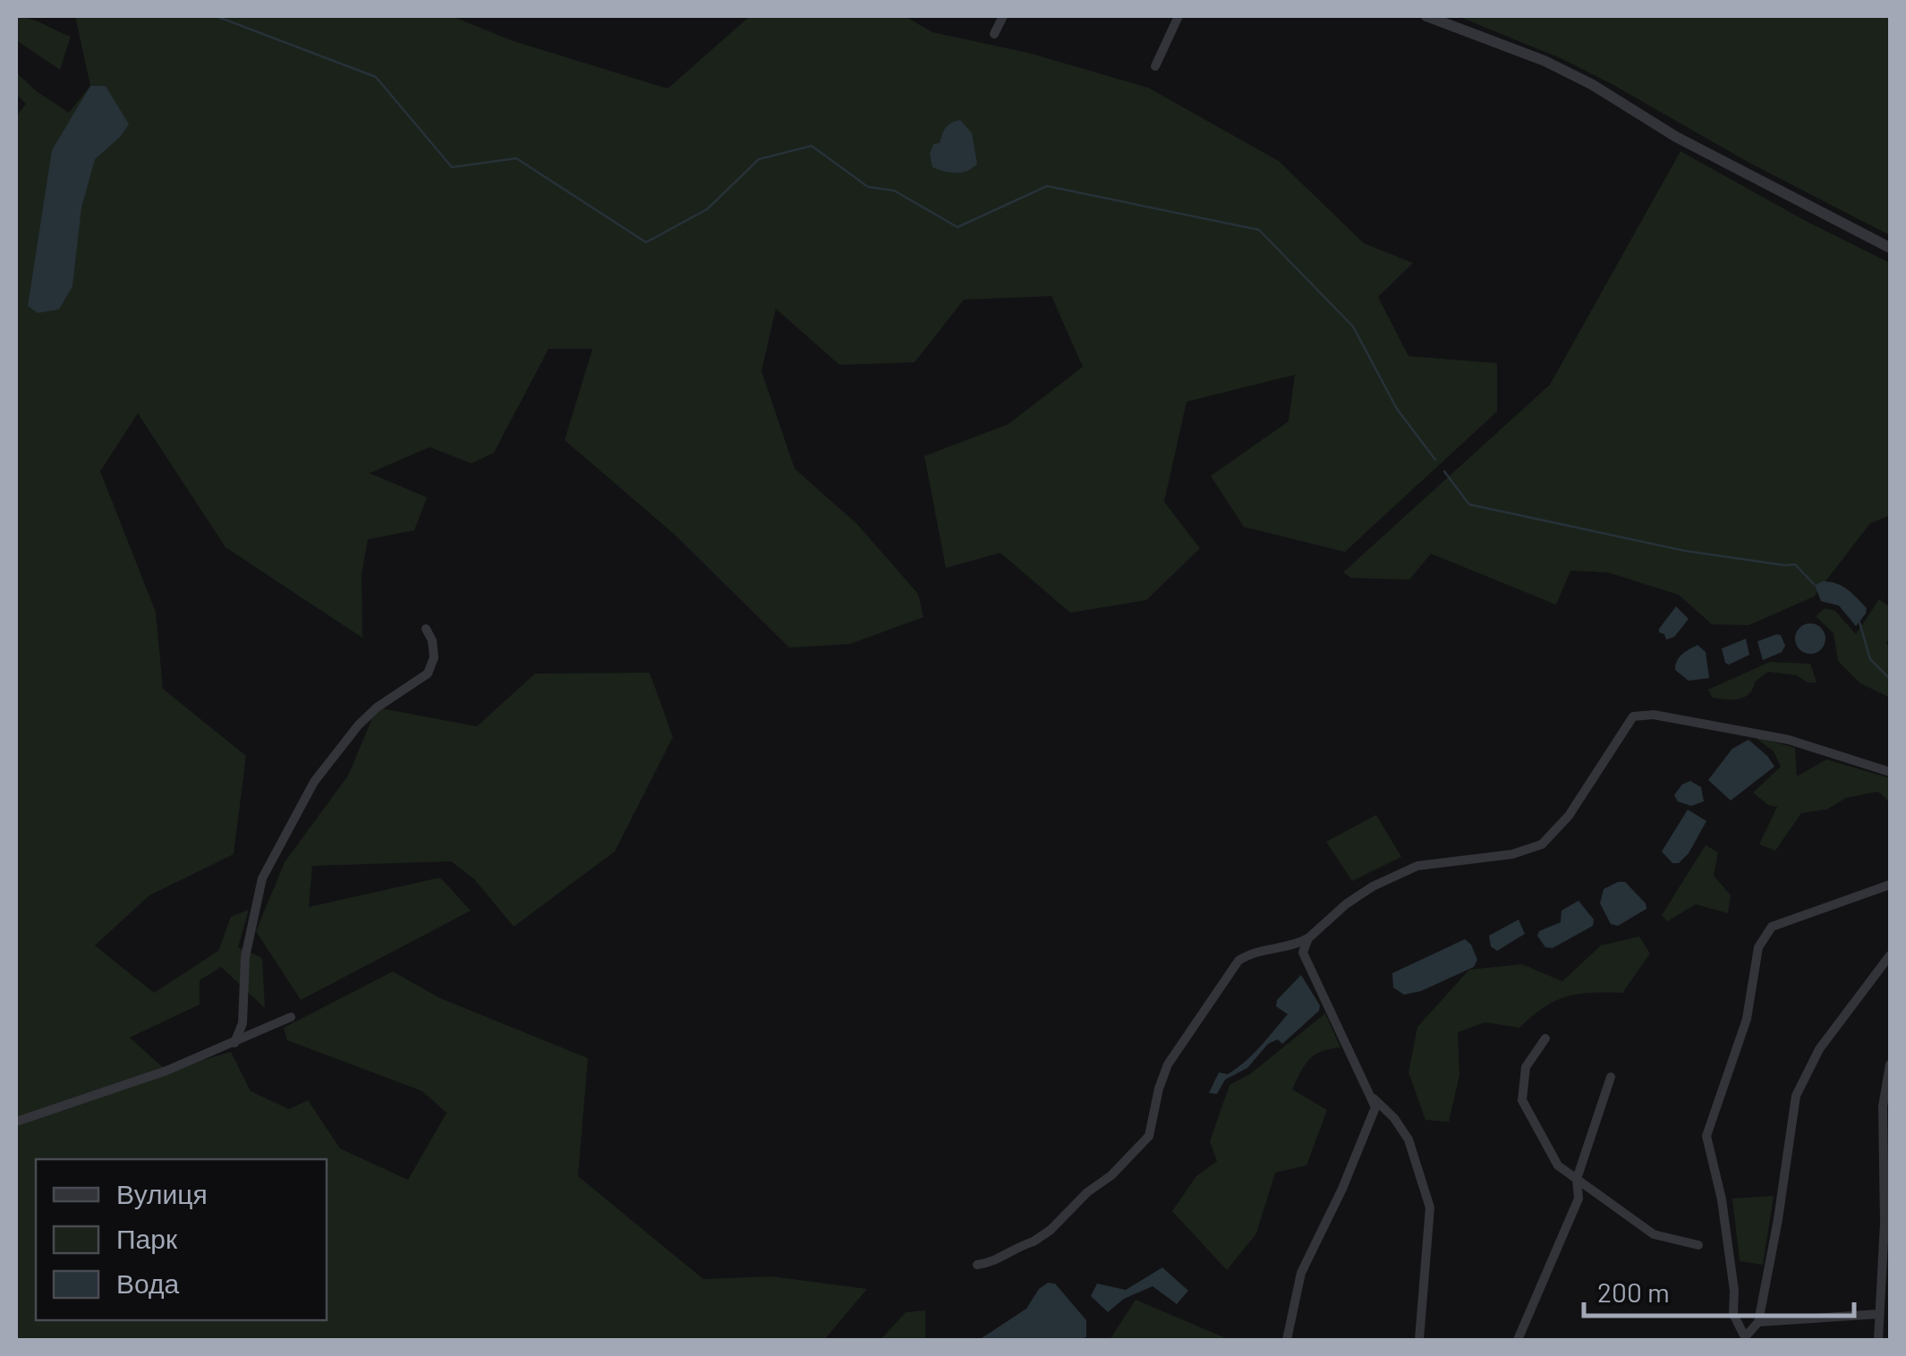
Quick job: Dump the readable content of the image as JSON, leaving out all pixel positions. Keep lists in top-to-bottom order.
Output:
{
  "legend": ["Вулиця", "Парк", "Вода"],
  "scale_bar": "200 m"
}
